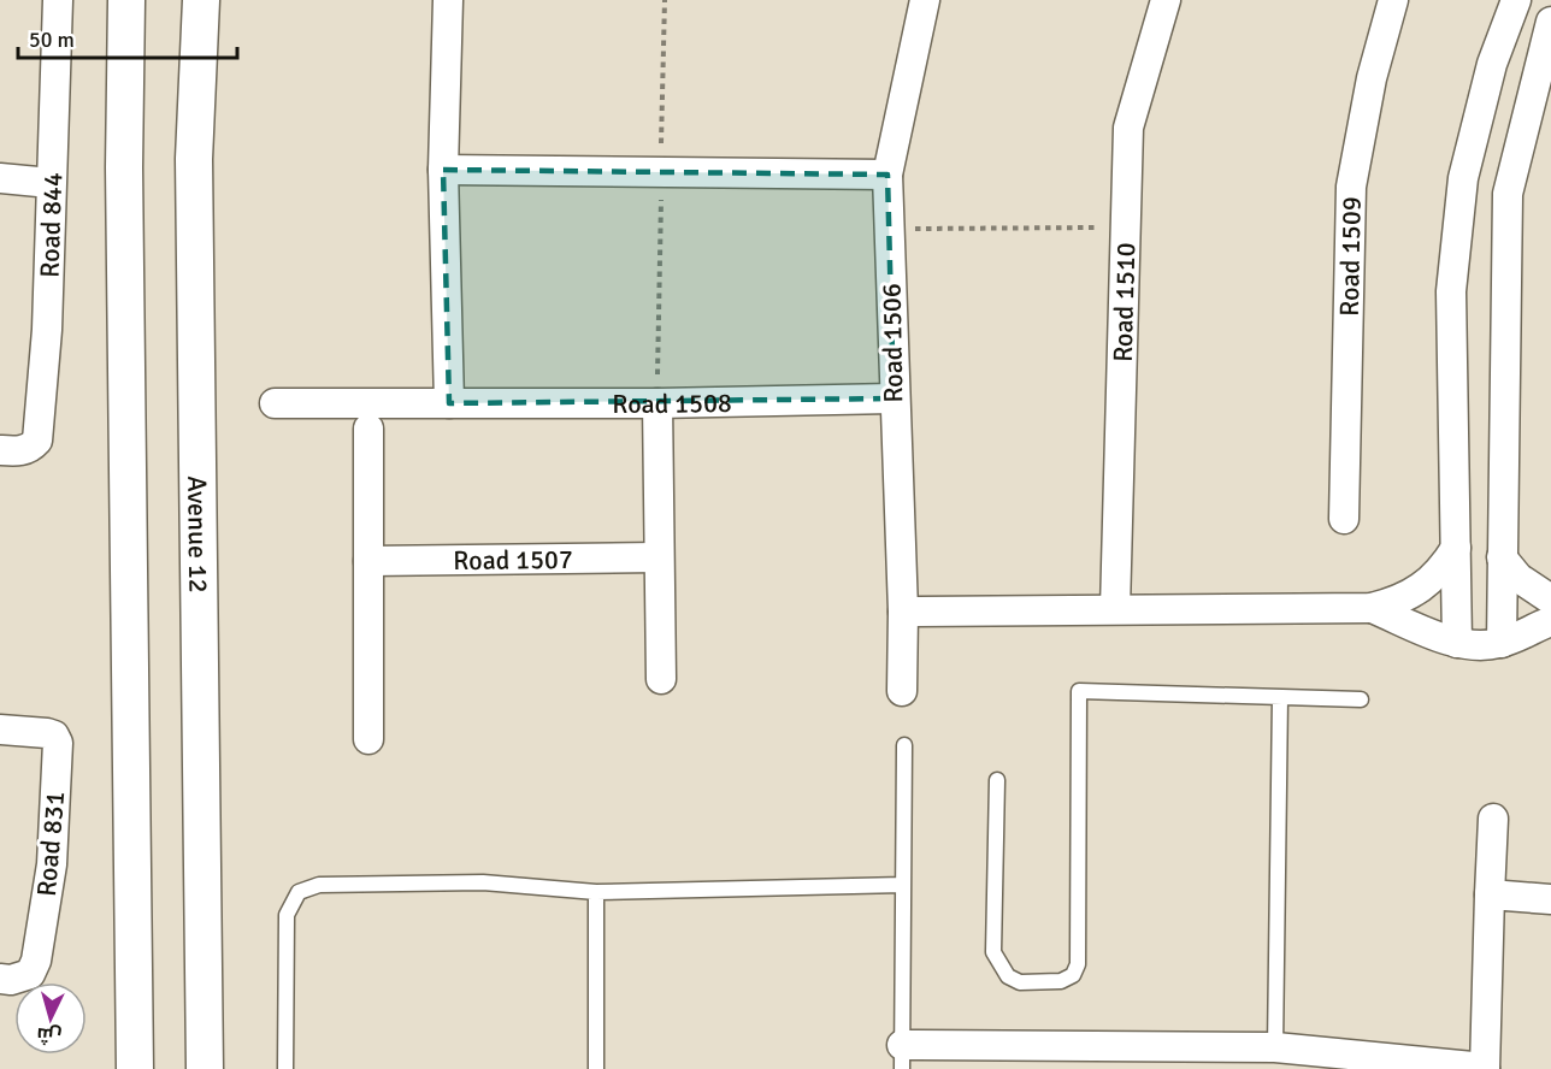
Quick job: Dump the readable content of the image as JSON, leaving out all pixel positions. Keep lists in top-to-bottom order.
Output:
{
  "streets": {
    "street": [
      "Road 844",
      "Road 1509",
      "Road 1510",
      "Road 1506",
      "Road 1508",
      "Avenue 12",
      "Road 1507",
      "Road 831"
    ]
  },
  "crossings": [
    ["Road 1506", "Road 1508"]
  ],
  "scale_bar": "50 m",
  "north": "bottom"
}
